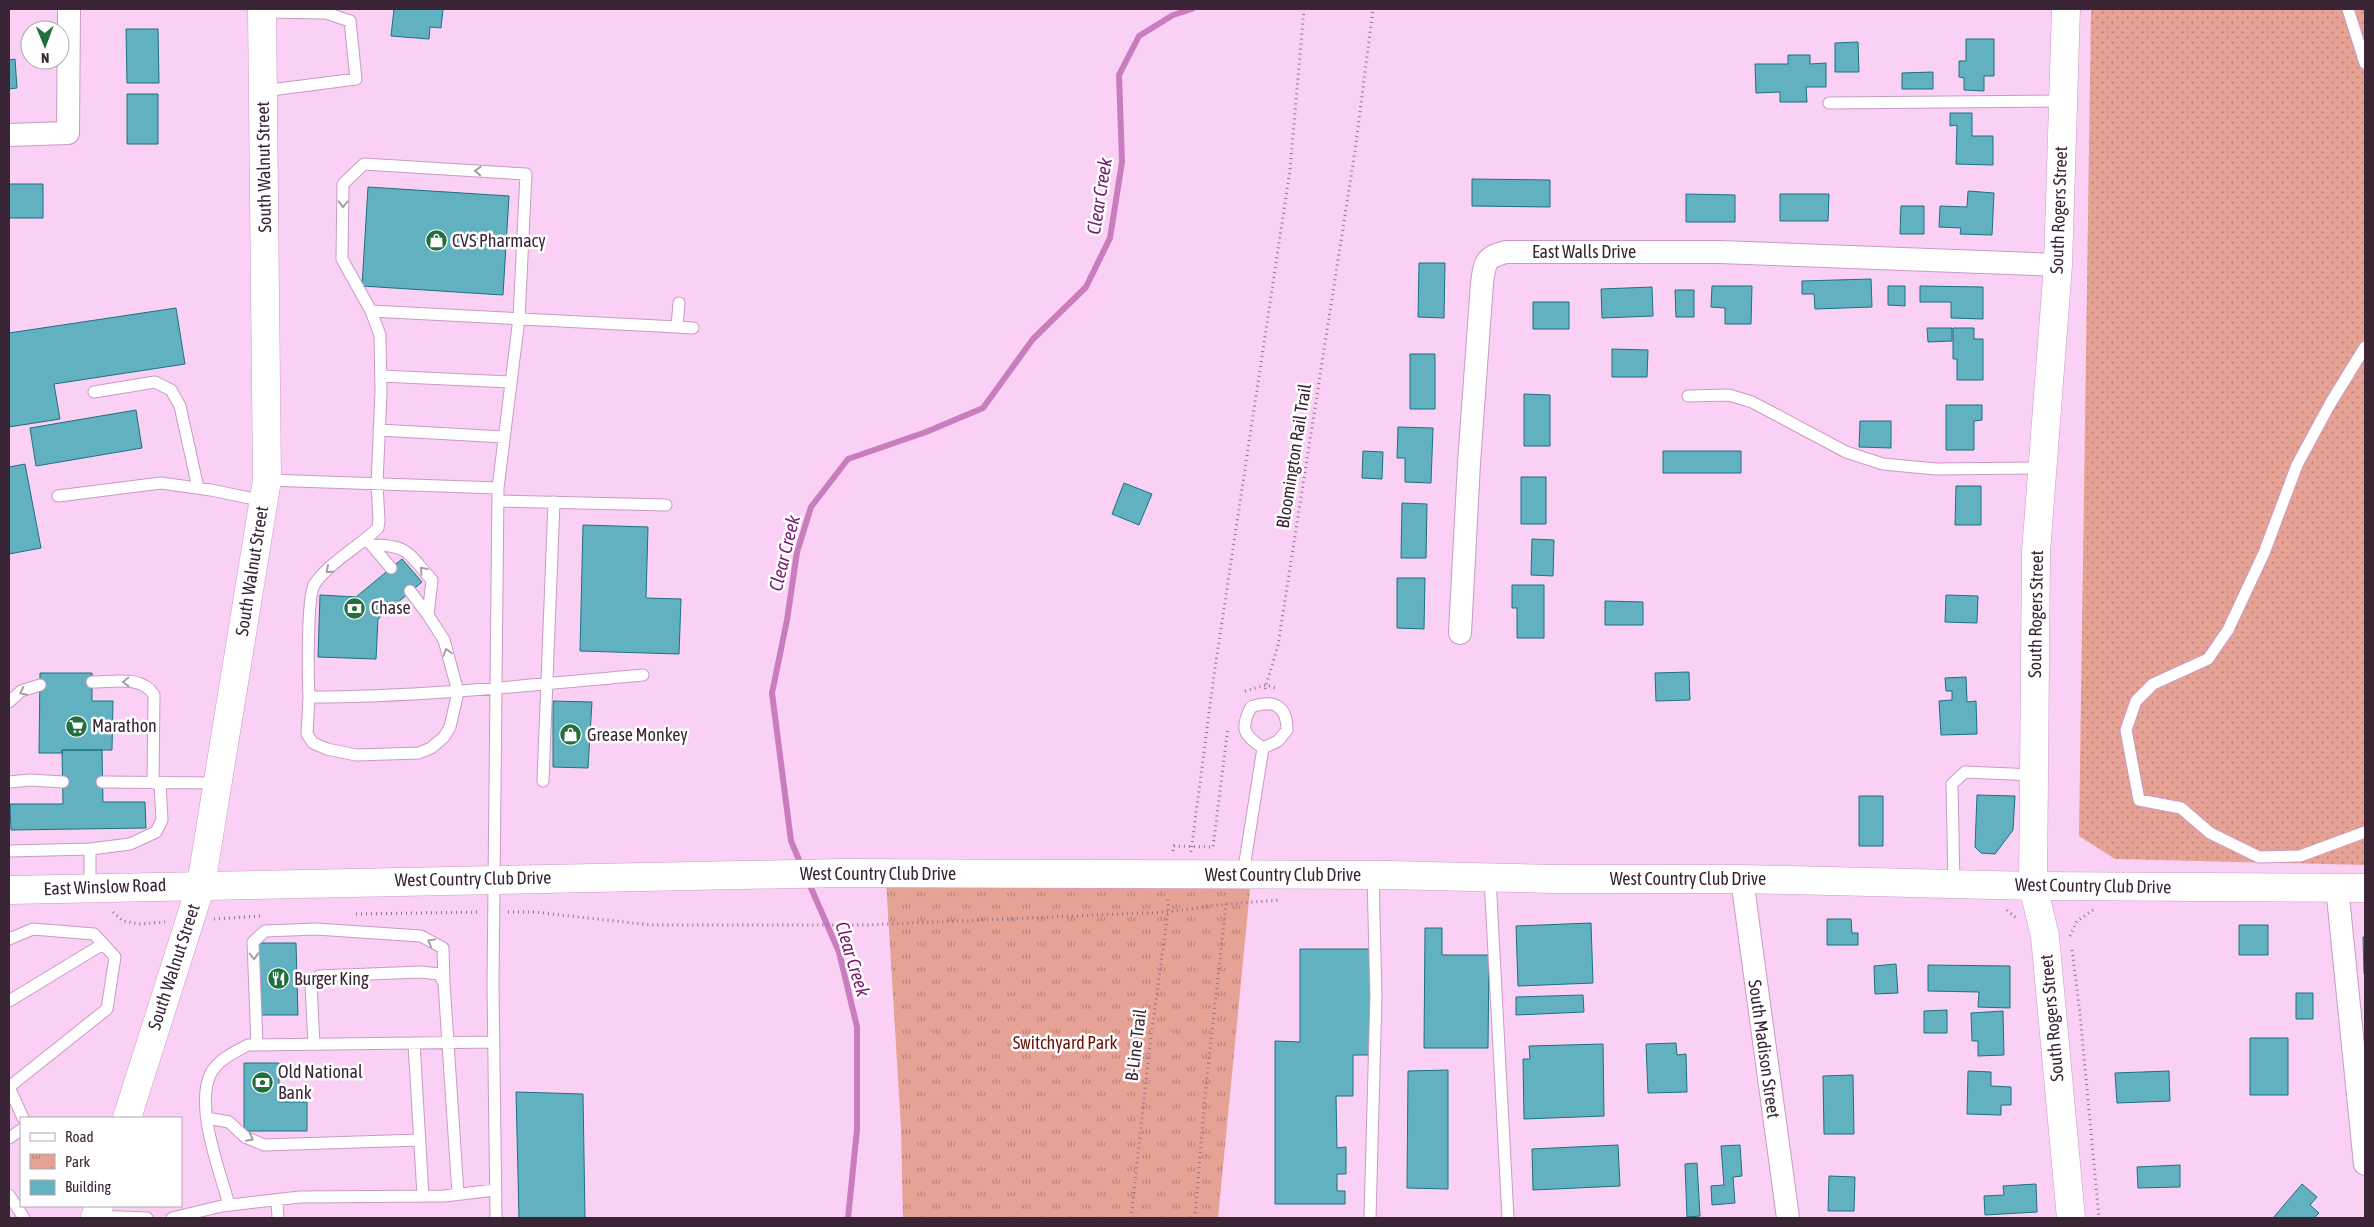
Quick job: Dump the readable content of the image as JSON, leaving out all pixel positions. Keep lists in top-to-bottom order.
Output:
{
  "streets": {
    "main road": [
      "South Walnut Street",
      "South Rogers Street",
      "West Country Club Drive",
      "East Winslow Road"
    ],
    "street": ["East Walls Drive", "South Madison Street"],
    "path": ["Bloomington Rail Trail", "B-Line Trail"]
  },
  "crossings": [
    ["South Walnut Street", "West Country Club Drive"],
    ["South Walnut Street", "East Winslow Road"],
    ["South Rogers Street", "East Walls Drive"],
    ["South Rogers Street", "West Country Club Drive"],
    ["West Country Club Drive", "East Winslow Road"],
    ["West Country Club Drive", "B-Line Trail"],
    ["West Country Club Drive", "South Madison Street"]
  ],
  "water": ["Clear Creek"],
  "parks": ["Switchyard Park"],
  "places": {
    "shop": ["CVS Pharmacy", "Grease Monkey"],
    "bank": ["Chase", "Old National Bank"],
    "supermarket": ["Marathon"],
    "restaurant": ["Burger King"]
  },
  "legend": ["Road", "Park", "Building"],
  "north": "bottom"
}
